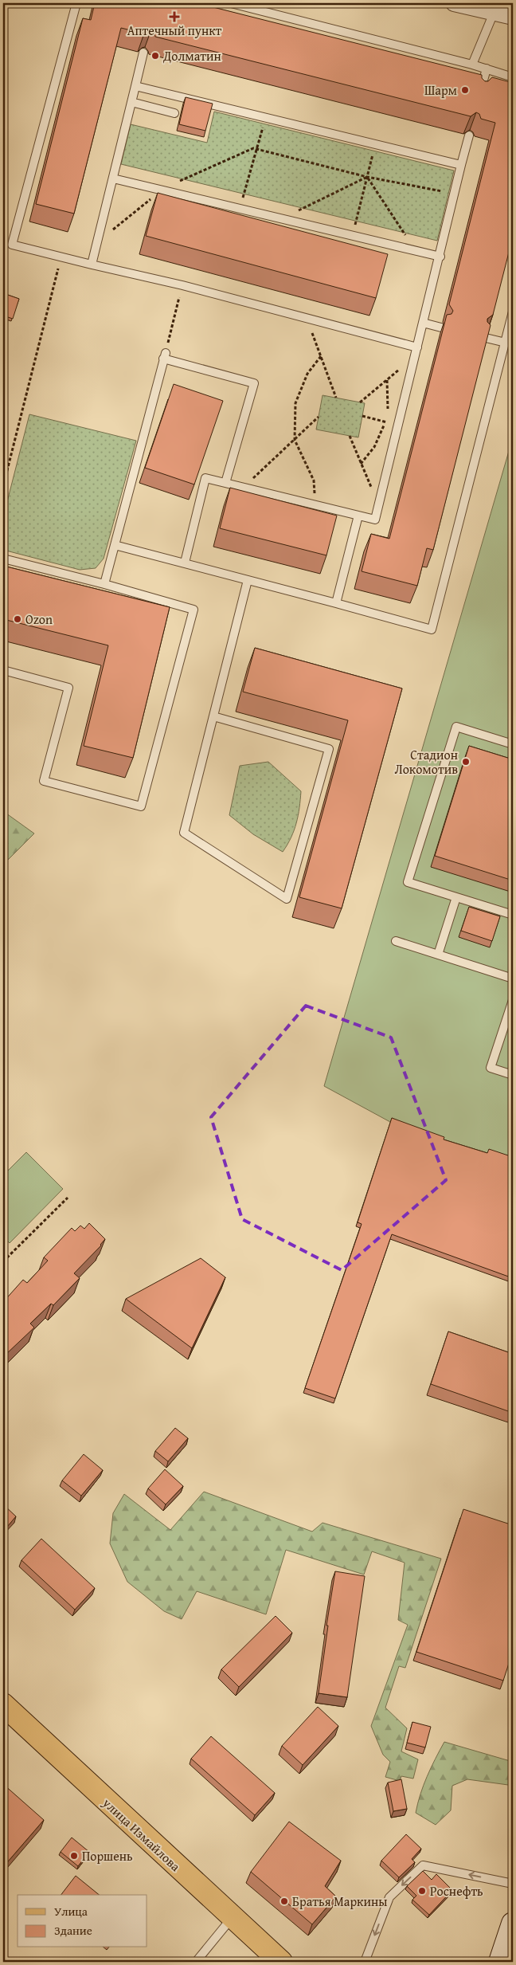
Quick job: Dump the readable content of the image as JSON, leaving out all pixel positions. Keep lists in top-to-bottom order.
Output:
{
  "streets": {
    "main road": ["улица Измайлова"]
  },
  "places": {
    "health": ["Аптечный пункт"],
    "other": [
      "Долматин",
      "Шарм",
      "Ozon",
      "Стадион Локомотив",
      "Поршень",
      "Роснефть",
      "Братья Маркины"
    ]
  },
  "legend": ["Улица", "Здание"]
}
